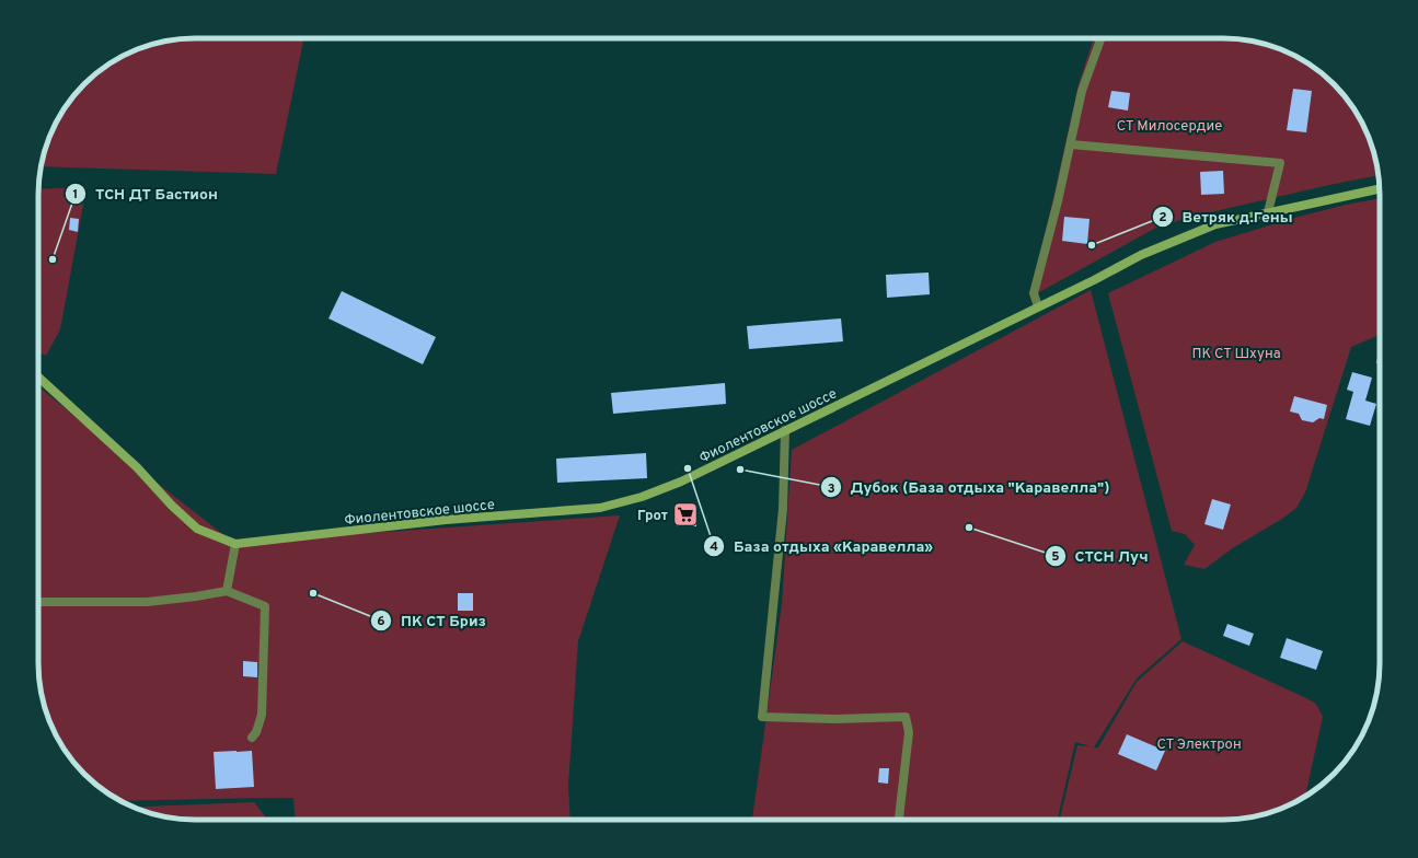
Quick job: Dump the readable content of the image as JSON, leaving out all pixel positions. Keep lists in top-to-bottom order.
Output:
{
  "streets": {
    "main road": ["Фиолентовское шоссе"]
  },
  "parks": ["СТ Милосердие", "ПК СТ Шхуна", "СТ Электрон"],
  "places": {
    "other": [
      "Ветряк д.Гены",
      "ТСН ДТ Бастион",
      "База отдыха «Каравелла»",
      "Дубок (База отдыха \"Каравелла\")",
      "СТСН Луч",
      "ПК СТ Бриз"
    ],
    "supermarket": ["Грот"]
  }
}
